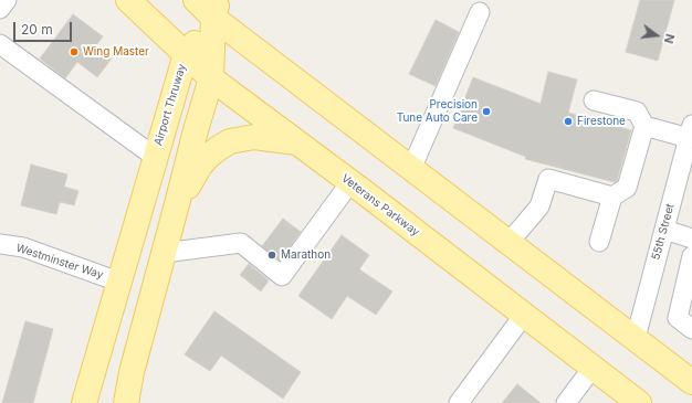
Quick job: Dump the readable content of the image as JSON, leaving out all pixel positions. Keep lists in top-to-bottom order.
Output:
{
  "streets": {
    "main road": ["Airport Thruway", "Veterans Parkway"],
    "street": ["55th Street", "Westminster Way"]
  },
  "crossings": [
    ["Airport Thruway", "Veterans Parkway"],
    ["Airport Thruway", "Westminster Way"]
  ],
  "places": [
    "Wing Master",
    "Precision Tune Auto Care",
    "Firestone",
    "Marathon"
  ],
  "scale_bar": "20 m",
  "north": "right"
}
